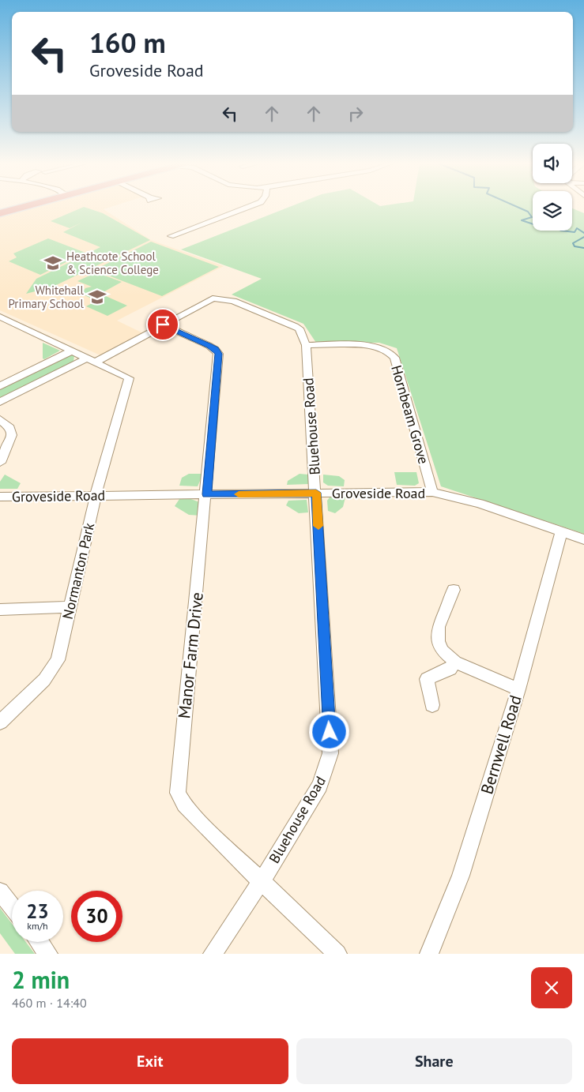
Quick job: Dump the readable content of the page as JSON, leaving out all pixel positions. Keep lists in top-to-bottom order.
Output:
{
  "streets": {
    "street": [
      "Hornbeam Grove",
      "Bluehouse Road",
      "Groveside Road",
      "Normanton Park",
      "Manor Farm Drive",
      "Bernwell Road"
    ]
  },
  "crossings": [
    ["Hornbeam Grove", "Bluehouse Road"],
    ["Hornbeam Grove", "Groveside Road"],
    ["Bluehouse Road", "Groveside Road"],
    ["Bluehouse Road", "Normanton Park"],
    ["Bluehouse Road", "Manor Farm Drive"],
    ["Groveside Road", "Normanton Park"],
    ["Groveside Road", "Manor Farm Drive"],
    ["Groveside Road", "Bernwell Road"]
  ],
  "places": {
    "school or university": ["Heathcote School & Science College", "Whitehall Primary School"]
  },
  "page": {
    "turn": ["160 m", "Groveside Road"],
    "speed": "23 km/h",
    "limit": "30",
    "heading": ["2 min", "460 m · 14:40"],
    "buttons": ["Exit", "Share"]
  }
}
